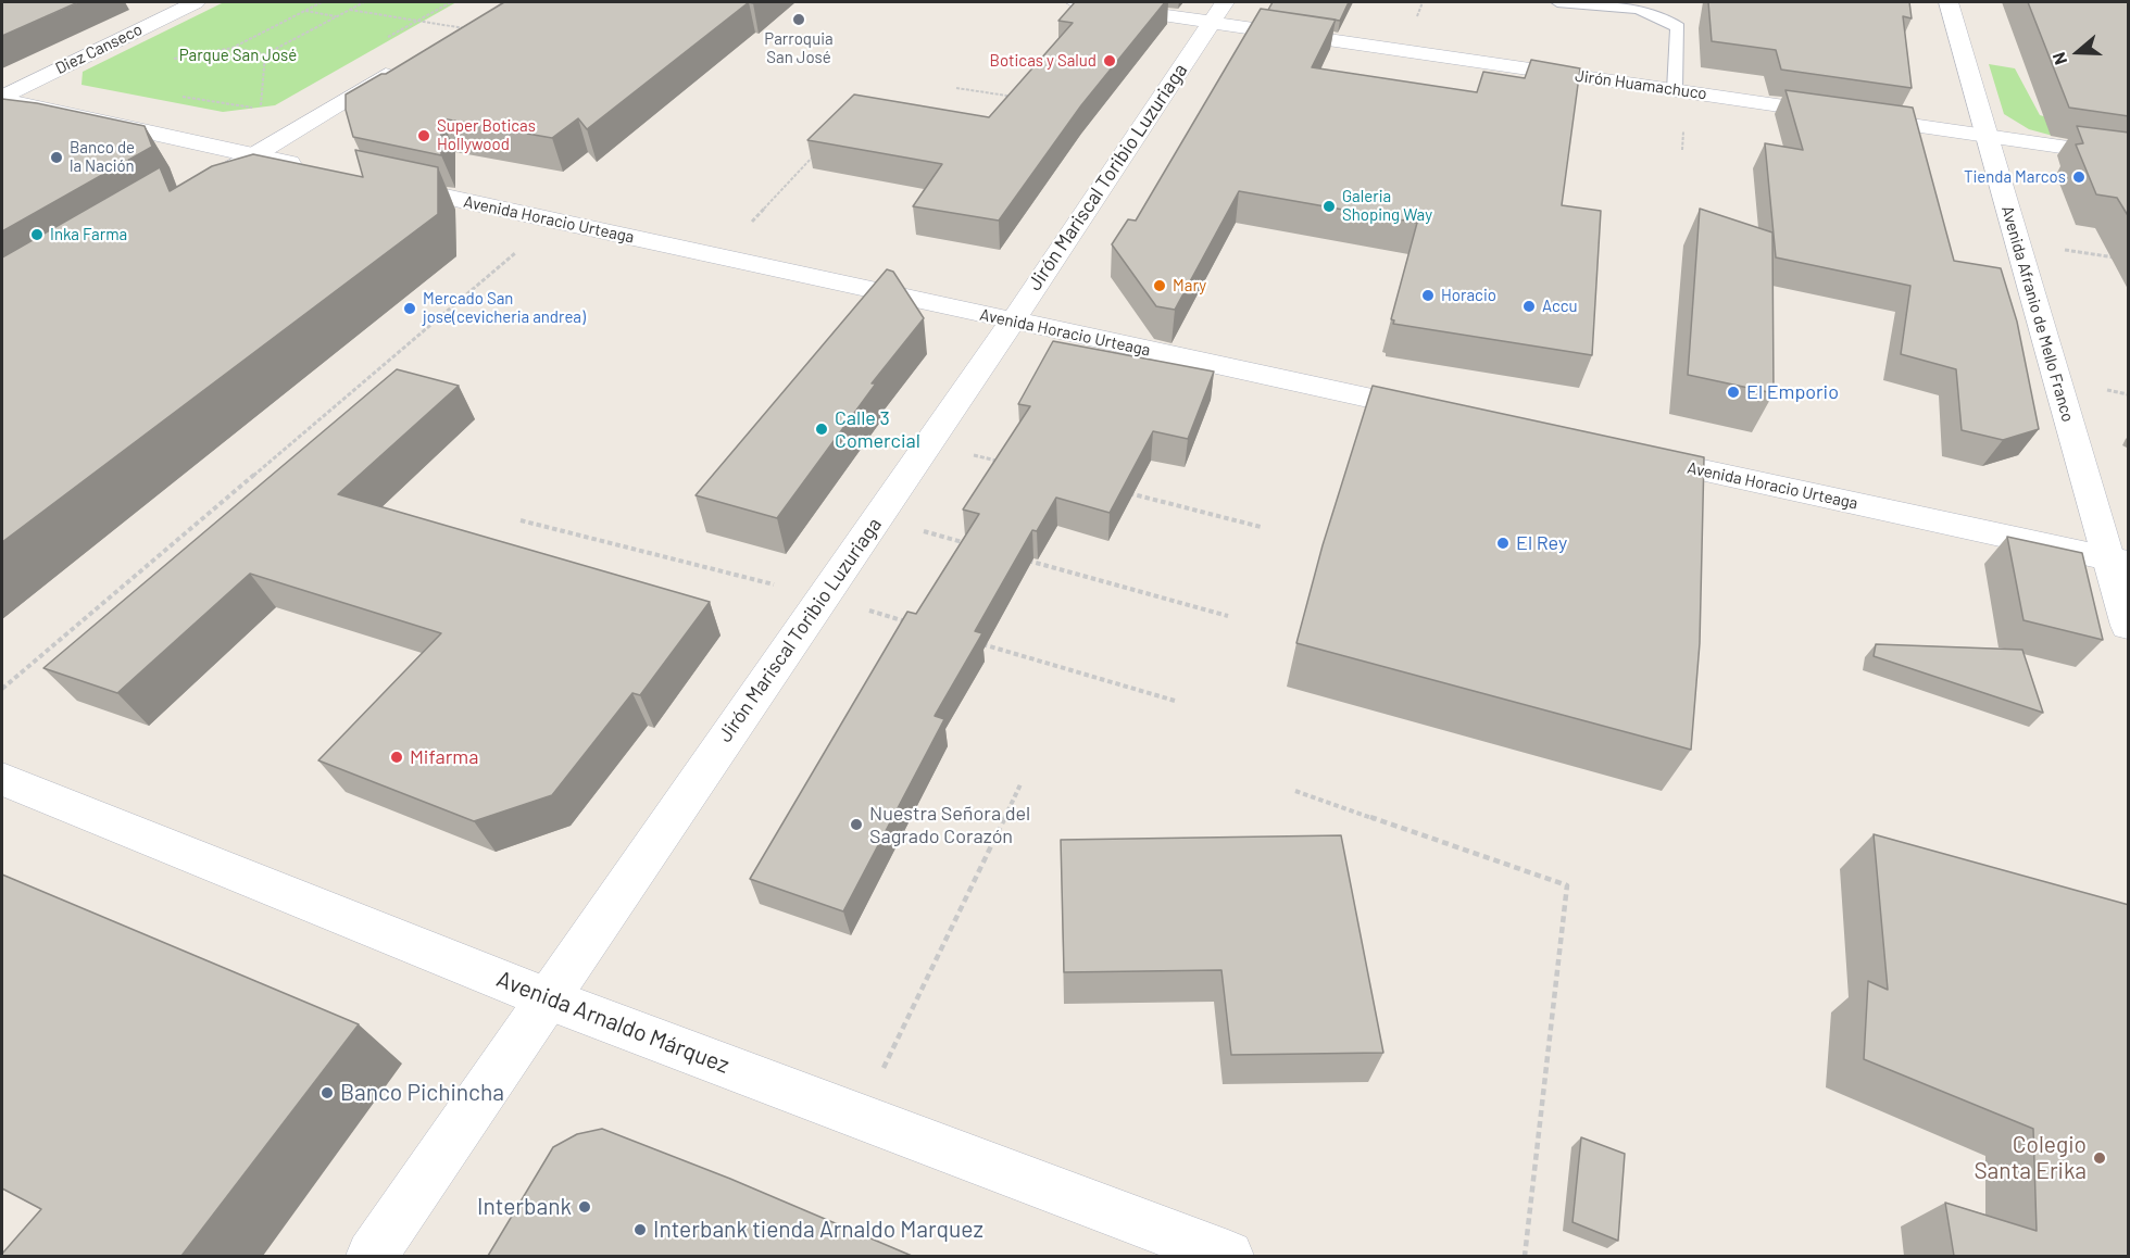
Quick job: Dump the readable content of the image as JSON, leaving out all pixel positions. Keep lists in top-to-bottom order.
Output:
{
  "streets": {
    "street": [
      "Diez Canseco",
      "Jirón Huamachuco",
      "Jirón Mariscal Toribio Luzuriaga",
      "Avenida Horacio Urteaga",
      "Avenida Afranio de Mello Franco",
      "Avenida Arnaldo Márquez"
    ]
  },
  "crossings": [
    ["Jirón Huamachuco", "Jirón Mariscal Toribio Luzuriaga"],
    ["Jirón Huamachuco", "Avenida Afranio de Mello Franco"],
    ["Jirón Mariscal Toribio Luzuriaga", "Avenida Horacio Urteaga"],
    ["Jirón Mariscal Toribio Luzuriaga", "Avenida Arnaldo Márquez"],
    ["Avenida Horacio Urteaga", "Avenida Afranio de Mello Franco"]
  ],
  "parks": ["Parque San José"],
  "places": [
    "Parroquia San José",
    "Boticas y Salud",
    "Super Boticas Hollywood",
    "Banco de la Nación",
    "Tienda Marcos",
    "Galeria Shoping Way",
    "Inka Farma",
    "Mary",
    "Horacio",
    "Accu",
    "Mercado San jose(cevicheria andrea)",
    "El Emporio",
    "Calle 3 Comercial",
    "El Rey",
    "Mifarma",
    "Nuestra Señora del Sagrado Corazón",
    "Banco Pichincha",
    "Colegio Santa Erika",
    "Interbank",
    "Interbank tienda Arnaldo Marquez"
  ],
  "north": "left"
}
